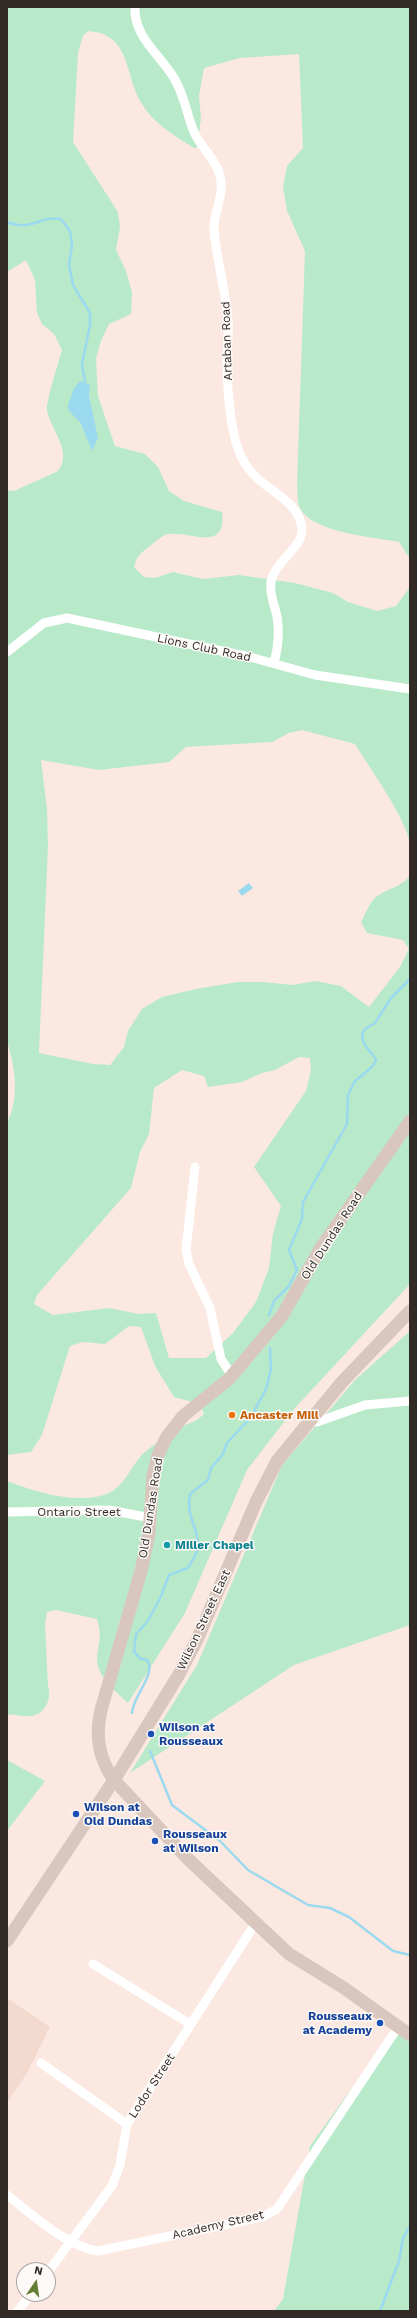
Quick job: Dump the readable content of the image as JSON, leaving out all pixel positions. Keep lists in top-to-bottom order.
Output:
{
  "streets": {
    "main road": ["Old Dundas Road", "Wilson Street East"],
    "street": [
      "Artaban Road",
      "Lions Club Road",
      "Ontario Street",
      "Lodor Street",
      "Academy Street"
    ]
  },
  "crossings": [
    ["Artaban Road", "Lions Club Road"],
    ["Old Dundas Road", "Ontario Street"],
    ["Old Dundas Road", "Wilson Street East"],
    ["Old Dundas Road", "Lodor Street"],
    ["Old Dundas Road", "Academy Street"],
    ["Lodor Street", "Academy Street"]
  ],
  "places": [
    "Ancaster Mill",
    "Miller Chapel",
    "Wilson at Rousseaux",
    "Wilson at Old Dundas",
    "Rousseaux at Wilson",
    "Rousseaux at Academy"
  ],
  "north": "top"
}
